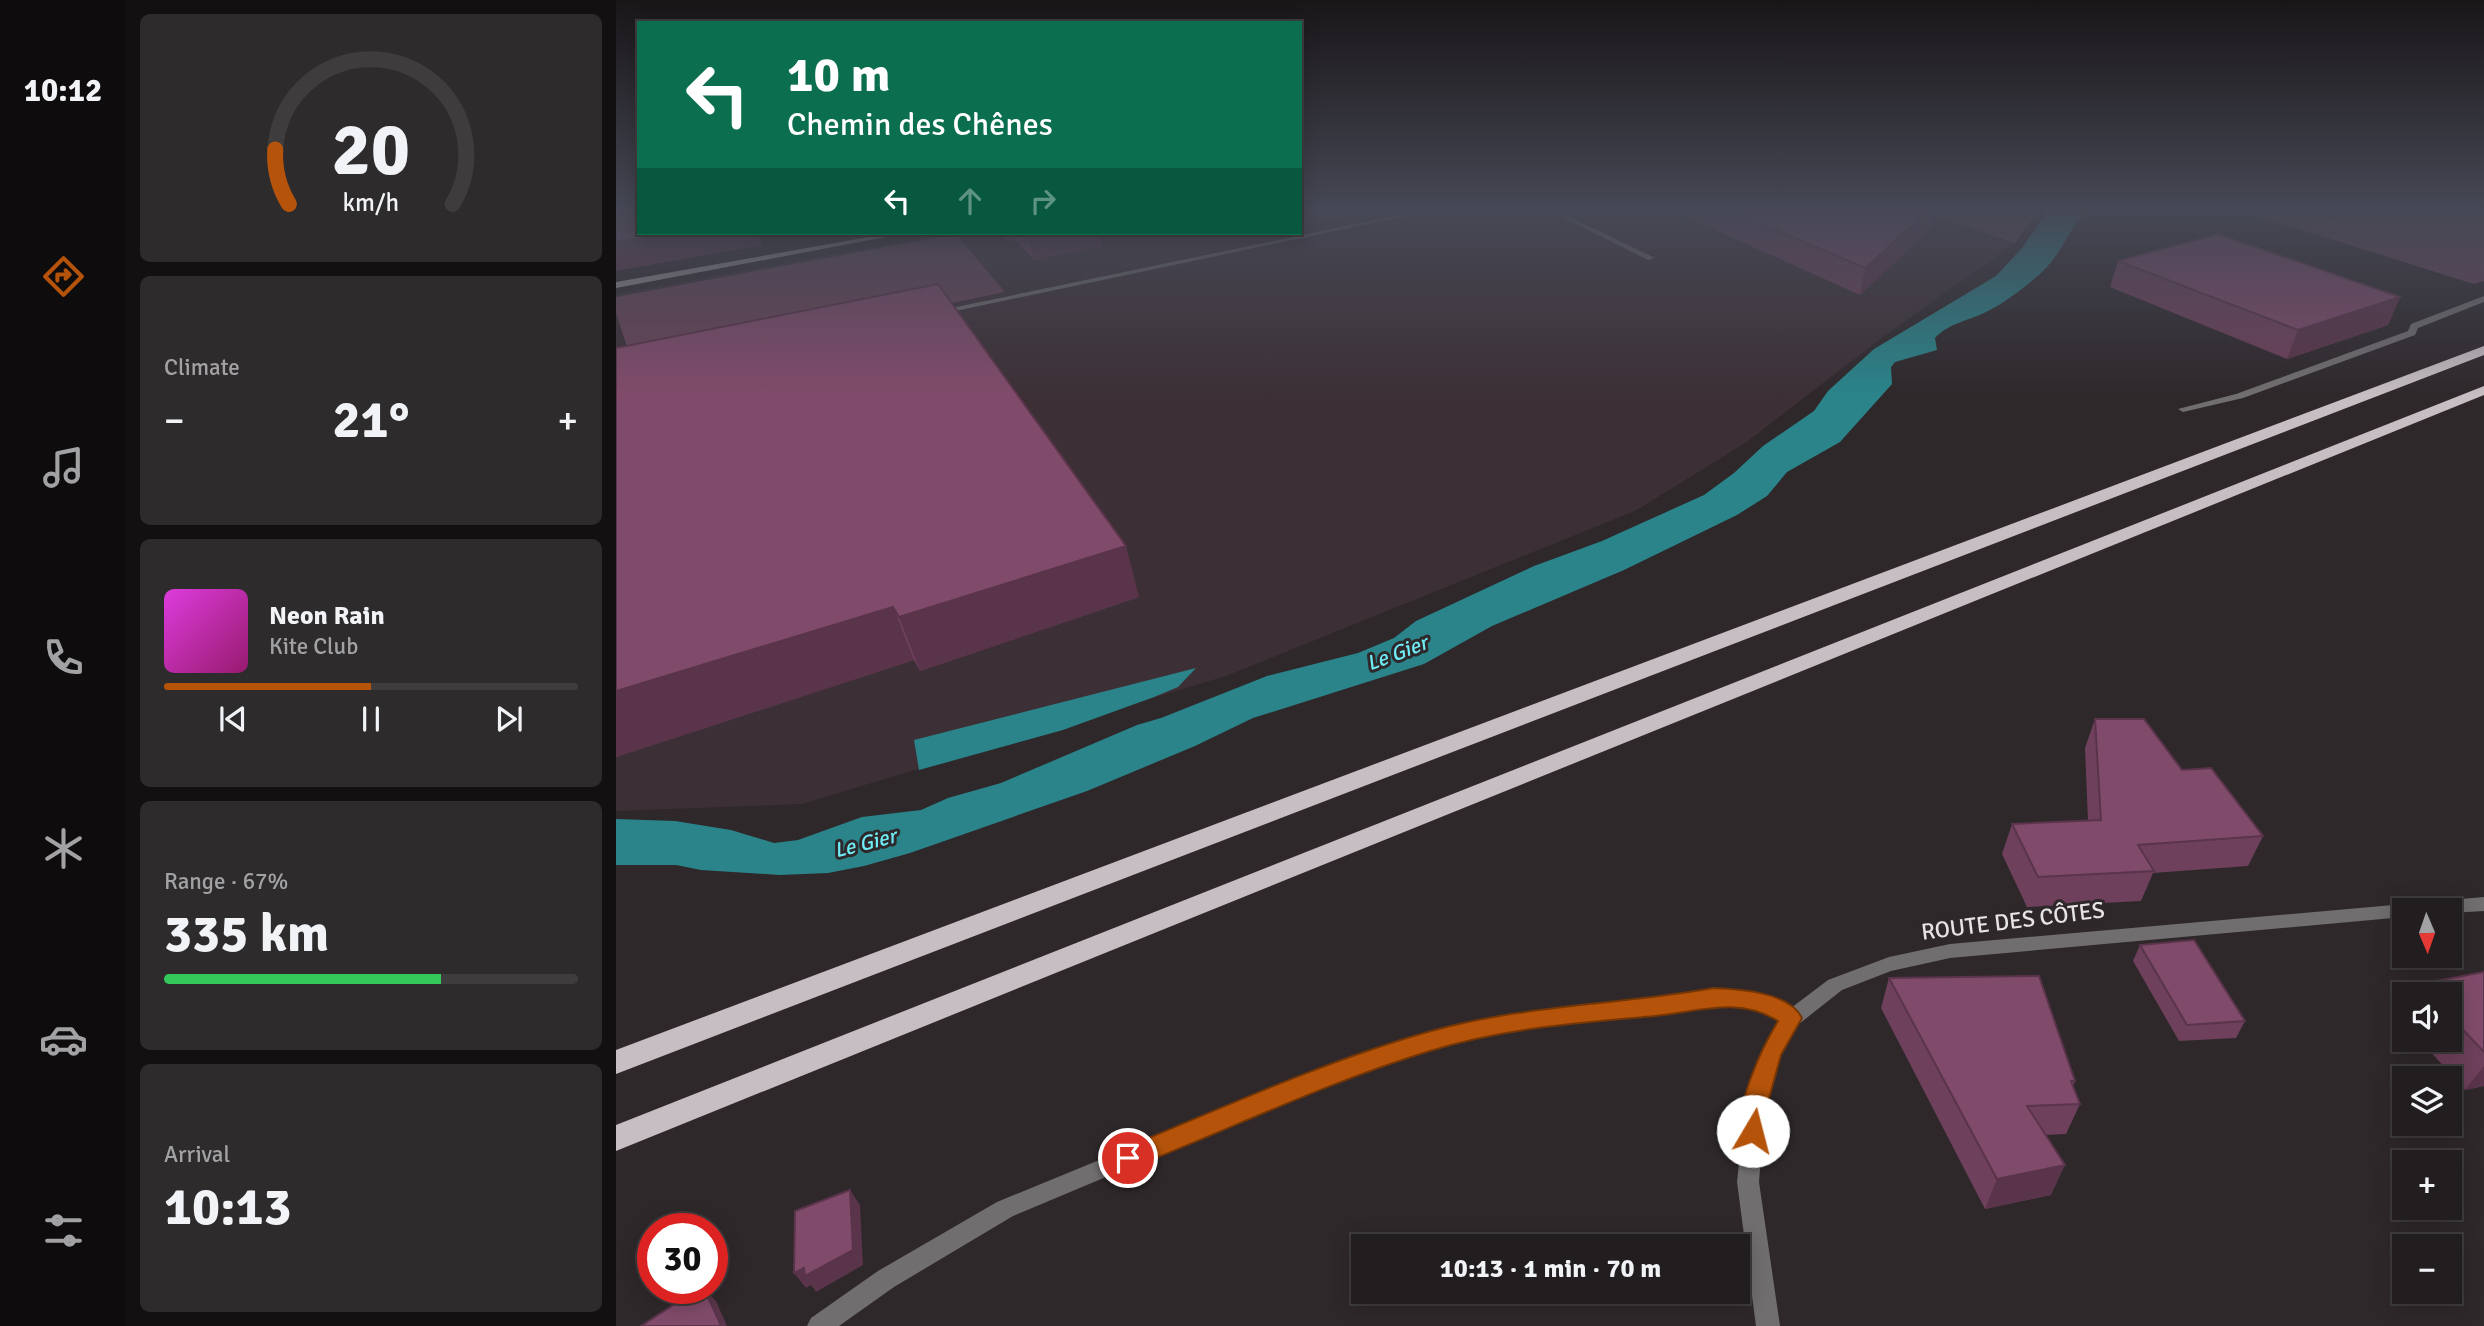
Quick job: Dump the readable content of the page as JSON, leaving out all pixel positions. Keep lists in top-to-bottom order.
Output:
{
  "streets": {
    "street": ["ROUTE DES CÔTES"]
  },
  "water": ["Le Gier"],
  "north": "bottom",
  "page": {
    "tabs": "10:12",
    "turn": ["10 m", "Chemin des Chênes"],
    "tile": [
      "Climate",
      ["Range · 67%", "335 km"],
      ["Arrival", "10:13"]
    ],
    "heat": ["−", "21°", "+"],
    "song": ["Neon Rain", "Kite Club"],
    "map_buttons": ["+", "−"],
    "limit": "30",
    "trip": "10:13 · 1 min · 70 m",
    "gauge": ["20", "km/h"]
  }
}
